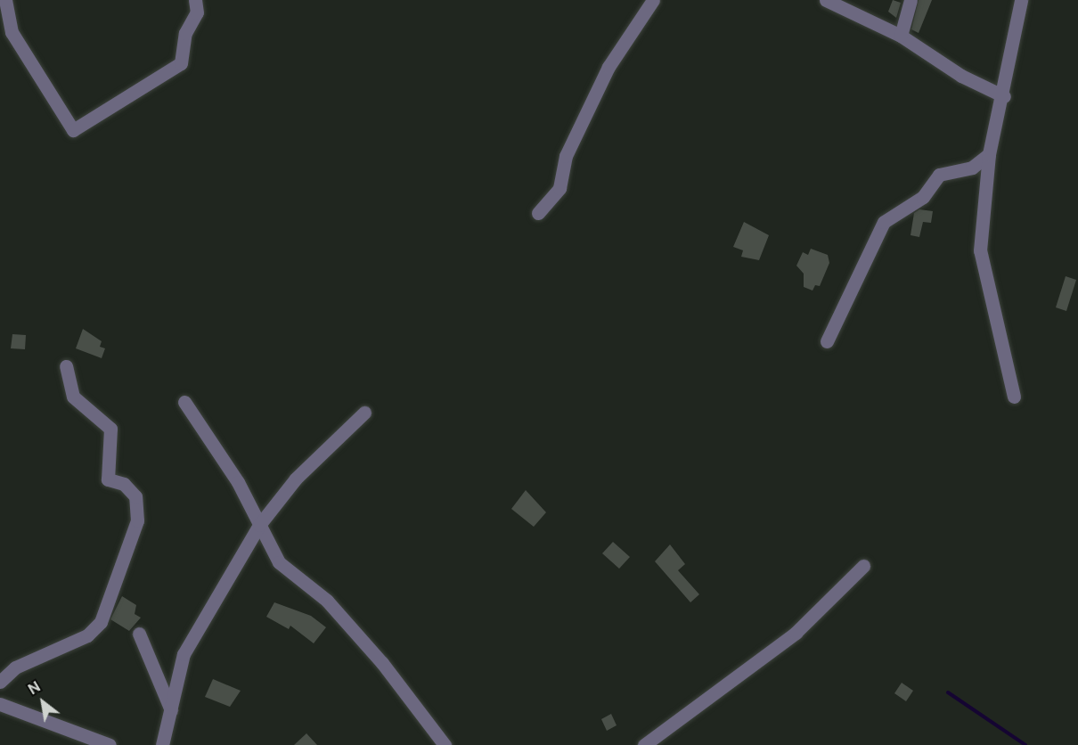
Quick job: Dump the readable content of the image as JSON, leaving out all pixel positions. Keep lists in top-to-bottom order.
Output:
{
  "north": "top left"
}
